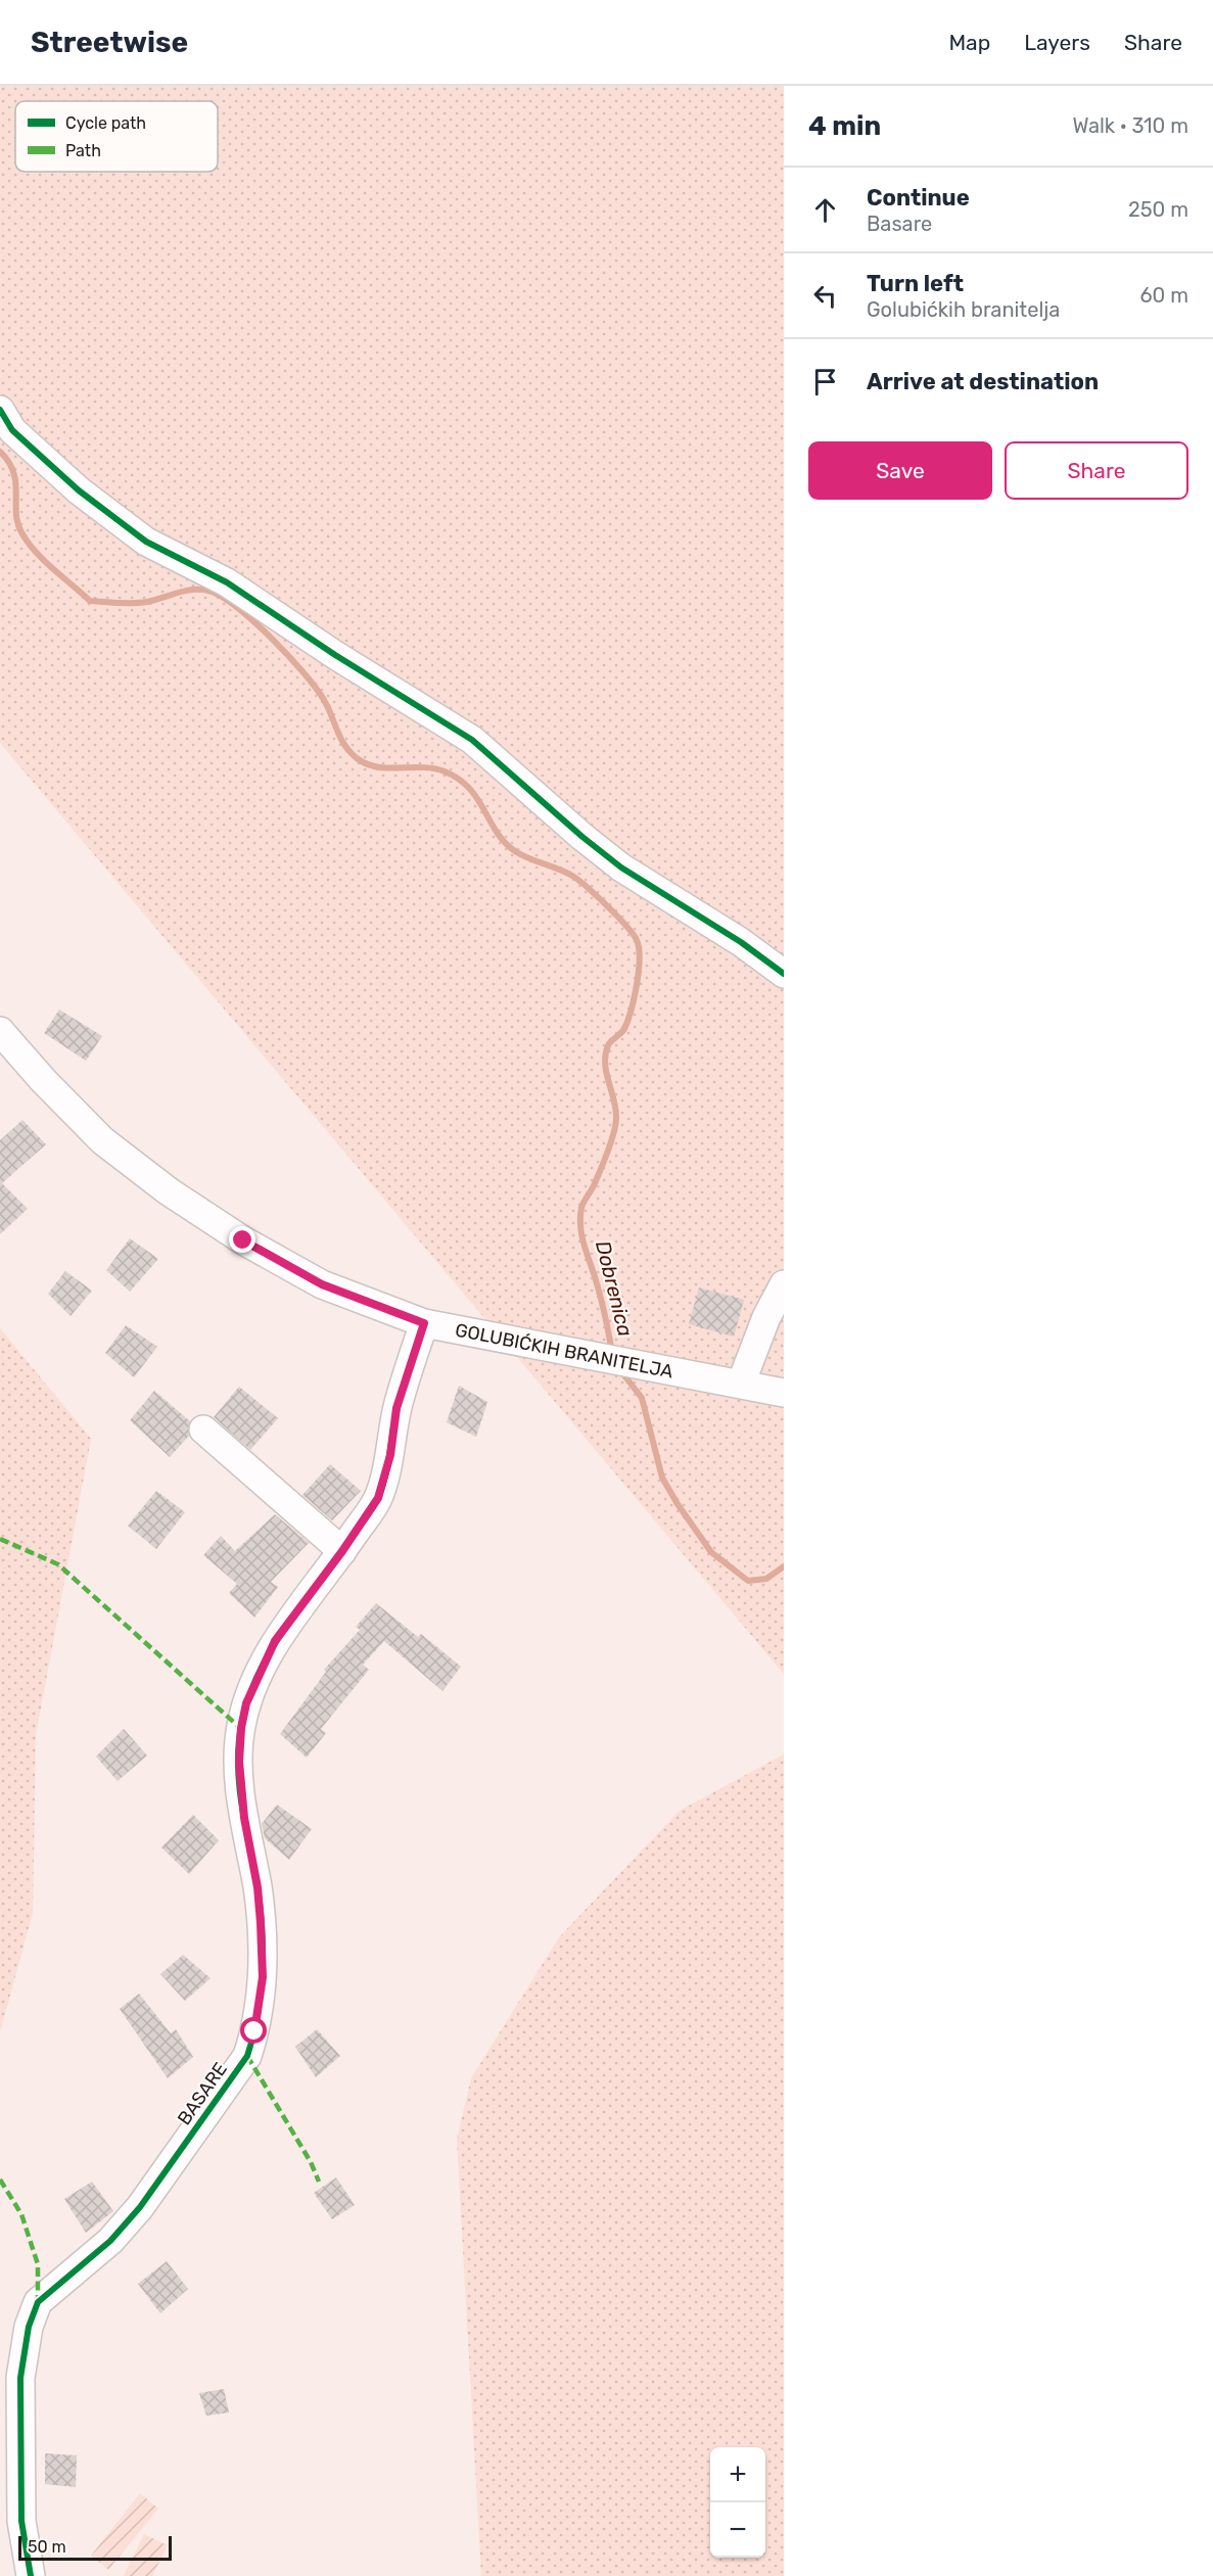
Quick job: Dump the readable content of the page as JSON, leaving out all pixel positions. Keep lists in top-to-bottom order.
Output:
{
  "streets": {
    "street": ["GOLUBIĆKIH BRANITELJA", "BASARE"]
  },
  "crossings": [
    ["GOLUBIĆKIH BRANITELJA", "BASARE"]
  ],
  "water": ["Dobrenica"],
  "legend": ["Cycle path", "Path"],
  "scale_bar": "50 m",
  "page": {
    "header": "Streetwise",
    "nav": ["Map", "Layers", "Share"],
    "heading": ["4 min", "Walk · 310 m"],
    "list": [
      ["Continue", "Basare", "250 m"],
      ["Turn left", "Golubićkih branitelja", "60 m"],
      "Arrive at destination"
    ],
    "buttons": ["Save", "Share"],
    "map_buttons": ["+", "−"],
    "scale": "50 m"
  }
}
